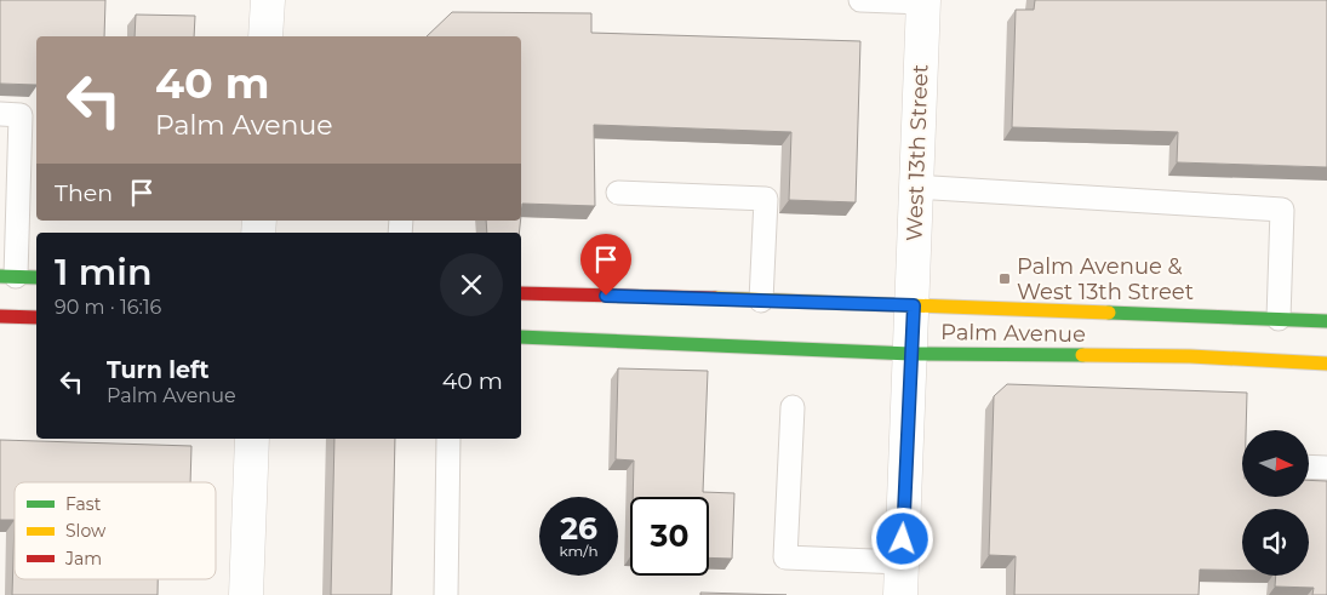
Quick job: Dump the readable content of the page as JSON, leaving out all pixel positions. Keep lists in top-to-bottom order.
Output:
{
  "streets": {
    "main road": ["Palm Avenue"],
    "street": ["West 13th Street"]
  },
  "crossings": [
    ["West 13th Street", "Palm Avenue"]
  ],
  "places": {
    "transit": ["Palm Avenue & West 13th Street"]
  },
  "legend": ["Fast", "Slow", "Jam"],
  "north": "right",
  "page": {
    "turn": ["40 m", "Palm Avenue"],
    "then": "Then",
    "heading": ["1 min", "90 m · 16:16"],
    "list": [
      {
        "name": "Turn left",
        "note": "Palm Avenue",
        "value": "40 m"
      }
    ],
    "speed": "26 km/h",
    "limit": "30"
  }
}
